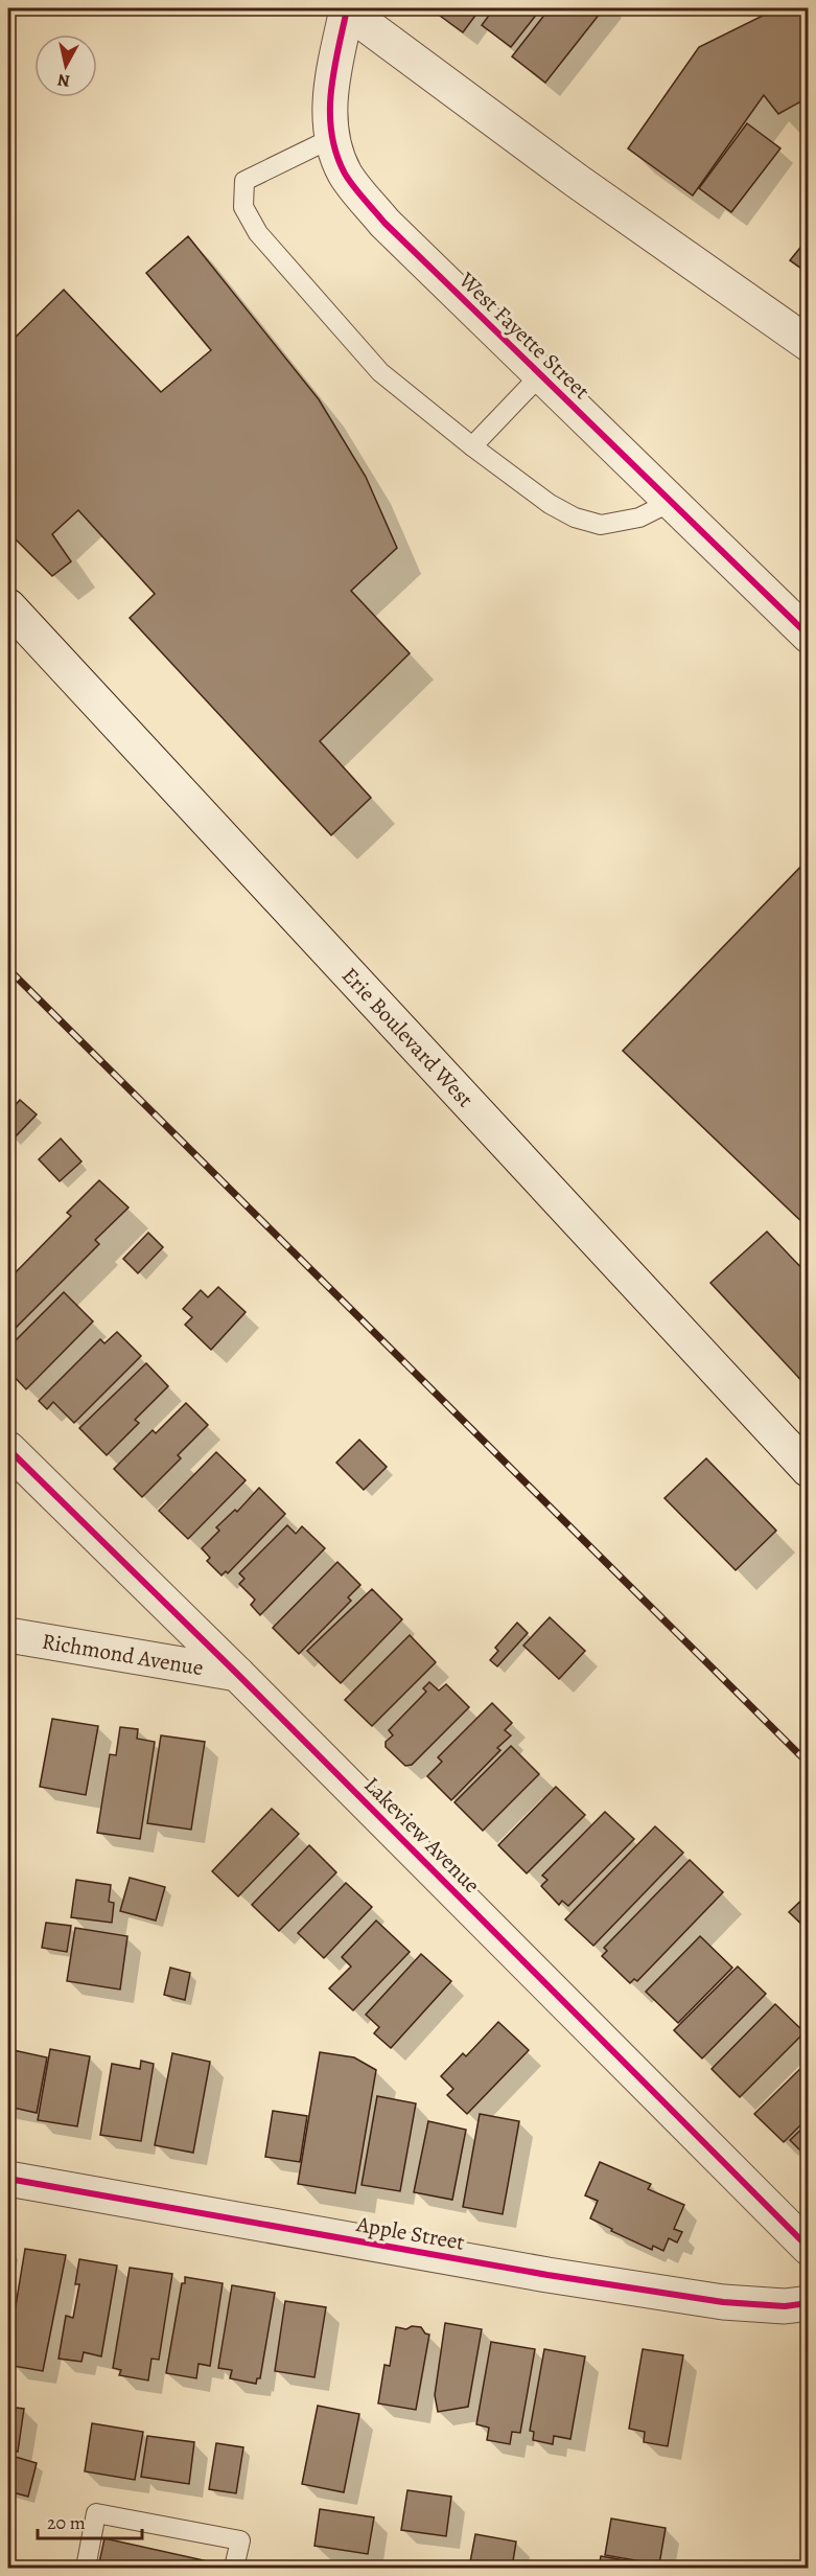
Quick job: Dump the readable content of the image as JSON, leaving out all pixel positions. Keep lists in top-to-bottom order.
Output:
{
  "streets": {
    "street": [
      "West Fayette Street",
      "Erie Boulevard West",
      "Richmond Avenue",
      "Lakeview Avenue",
      "Apple Street"
    ]
  },
  "crossings": [
    ["Richmond Avenue", "Lakeview Avenue"]
  ],
  "scale_bar": "20 m",
  "north": "bottom"
}
